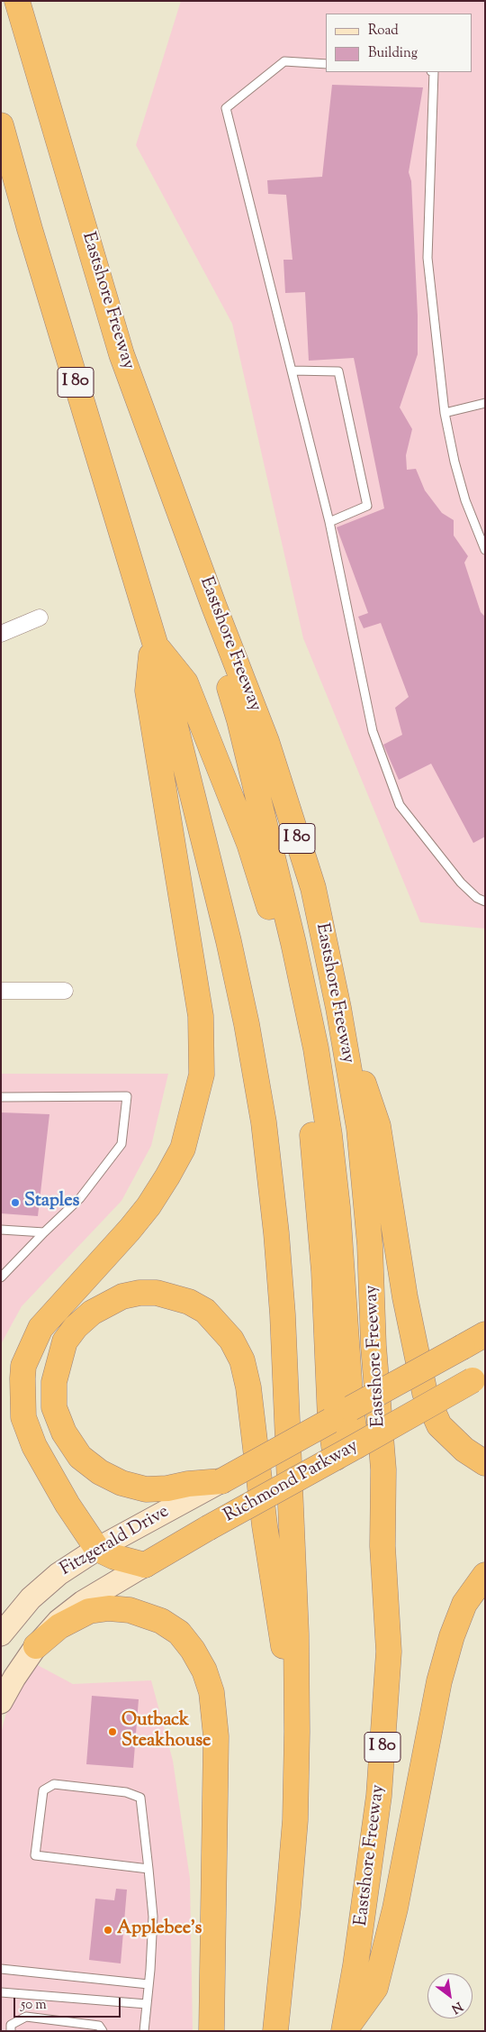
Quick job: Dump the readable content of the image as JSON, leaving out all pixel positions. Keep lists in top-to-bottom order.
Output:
{
  "streets": {
    "highway": ["Eastshore Freeway", "I 80", "Richmond Parkway"],
    "main road": ["Fitzgerald Drive"]
  },
  "crossings": [
    ["Richmond Parkway", "Fitzgerald Drive"]
  ],
  "places": ["Staples", "Outback Steakhouse", "Applebee's"],
  "legend": ["Road", "Building"],
  "scale_bar": "50 m",
  "north": "bottom right"
}
